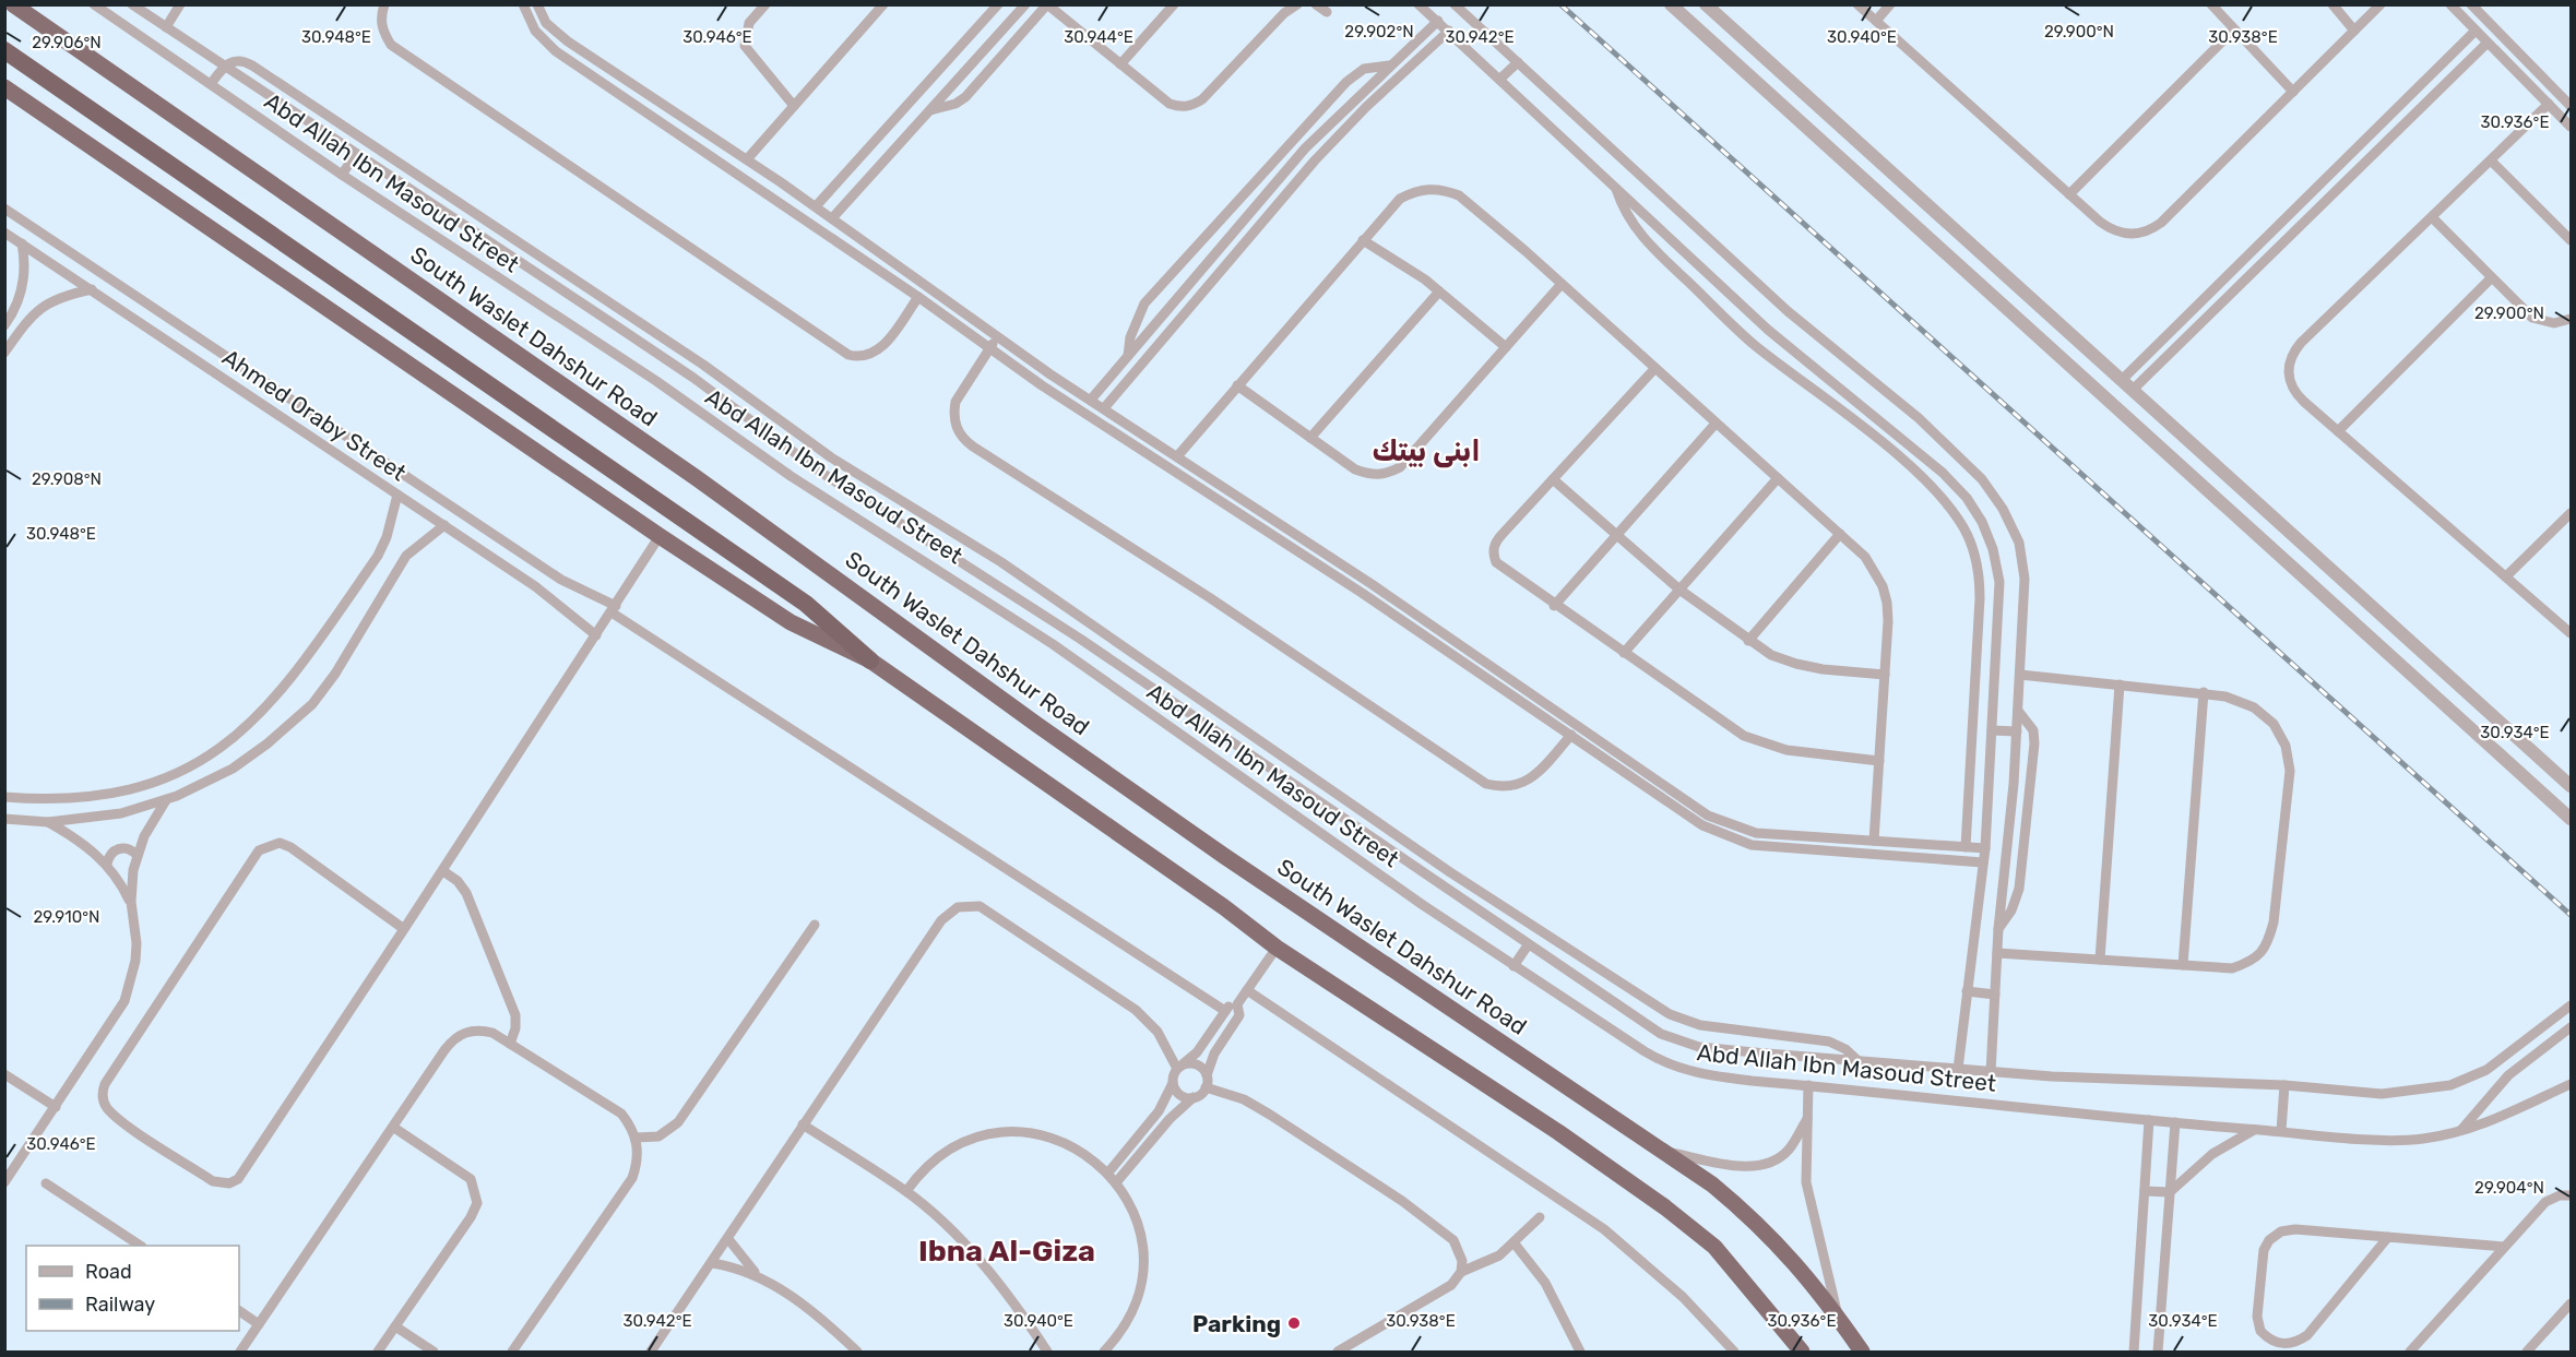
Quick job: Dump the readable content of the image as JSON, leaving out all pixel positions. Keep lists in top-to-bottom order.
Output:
{
  "streets": {
    "highway": ["South Waslet Dahshur Road"],
    "street": ["Abd Allah Ibn Masoud Street", "Ahmed Oraby Street"]
  },
  "districts": ["ابنى بيتك", "Ibna Al-Giza"],
  "places": ["Parking"],
  "legend": ["Road", "Railway"],
  "coordinates": [
    "29.902°N",
    "29.900°N",
    "30.948°E",
    "30.946°E",
    "30.944°E",
    "30.942°E",
    "30.940°E",
    "30.938°E",
    "29.906°N",
    "30.936°E",
    "29.908°N",
    "30.934°E",
    "29.910°N",
    "29.904°N"
  ]
}
